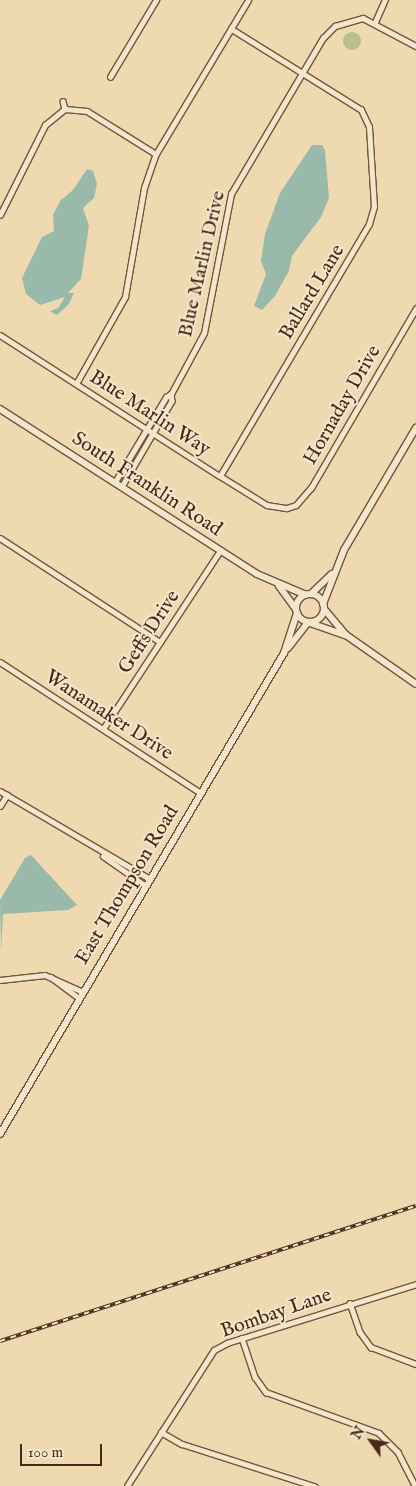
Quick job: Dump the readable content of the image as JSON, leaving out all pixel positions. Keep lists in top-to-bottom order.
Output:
{
  "streets": {
    "main road": ["South Franklin Road", "East Thompson Road"],
    "street": [
      "Blue Marlin Drive",
      "Ballard Lane",
      "Hornaday Drive",
      "Blue Marlin Way",
      "Geffs Drive",
      "Wanamaker Drive",
      "Bombay Lane"
    ]
  },
  "crossings": [
    ["Blue Marlin Drive", "Ballard Lane"],
    ["Blue Marlin Drive", "Blue Marlin Way"],
    ["Blue Marlin Drive", "South Franklin Road"],
    ["Ballard Lane", "Blue Marlin Way"],
    ["Hornaday Drive", "Blue Marlin Way"],
    ["South Franklin Road", "Geffs Drive"],
    ["South Franklin Road", "East Thompson Road"],
    ["Geffs Drive", "Wanamaker Drive"],
    ["Wanamaker Drive", "East Thompson Road"]
  ],
  "scale_bar": "100 m",
  "north": "top left"
}
